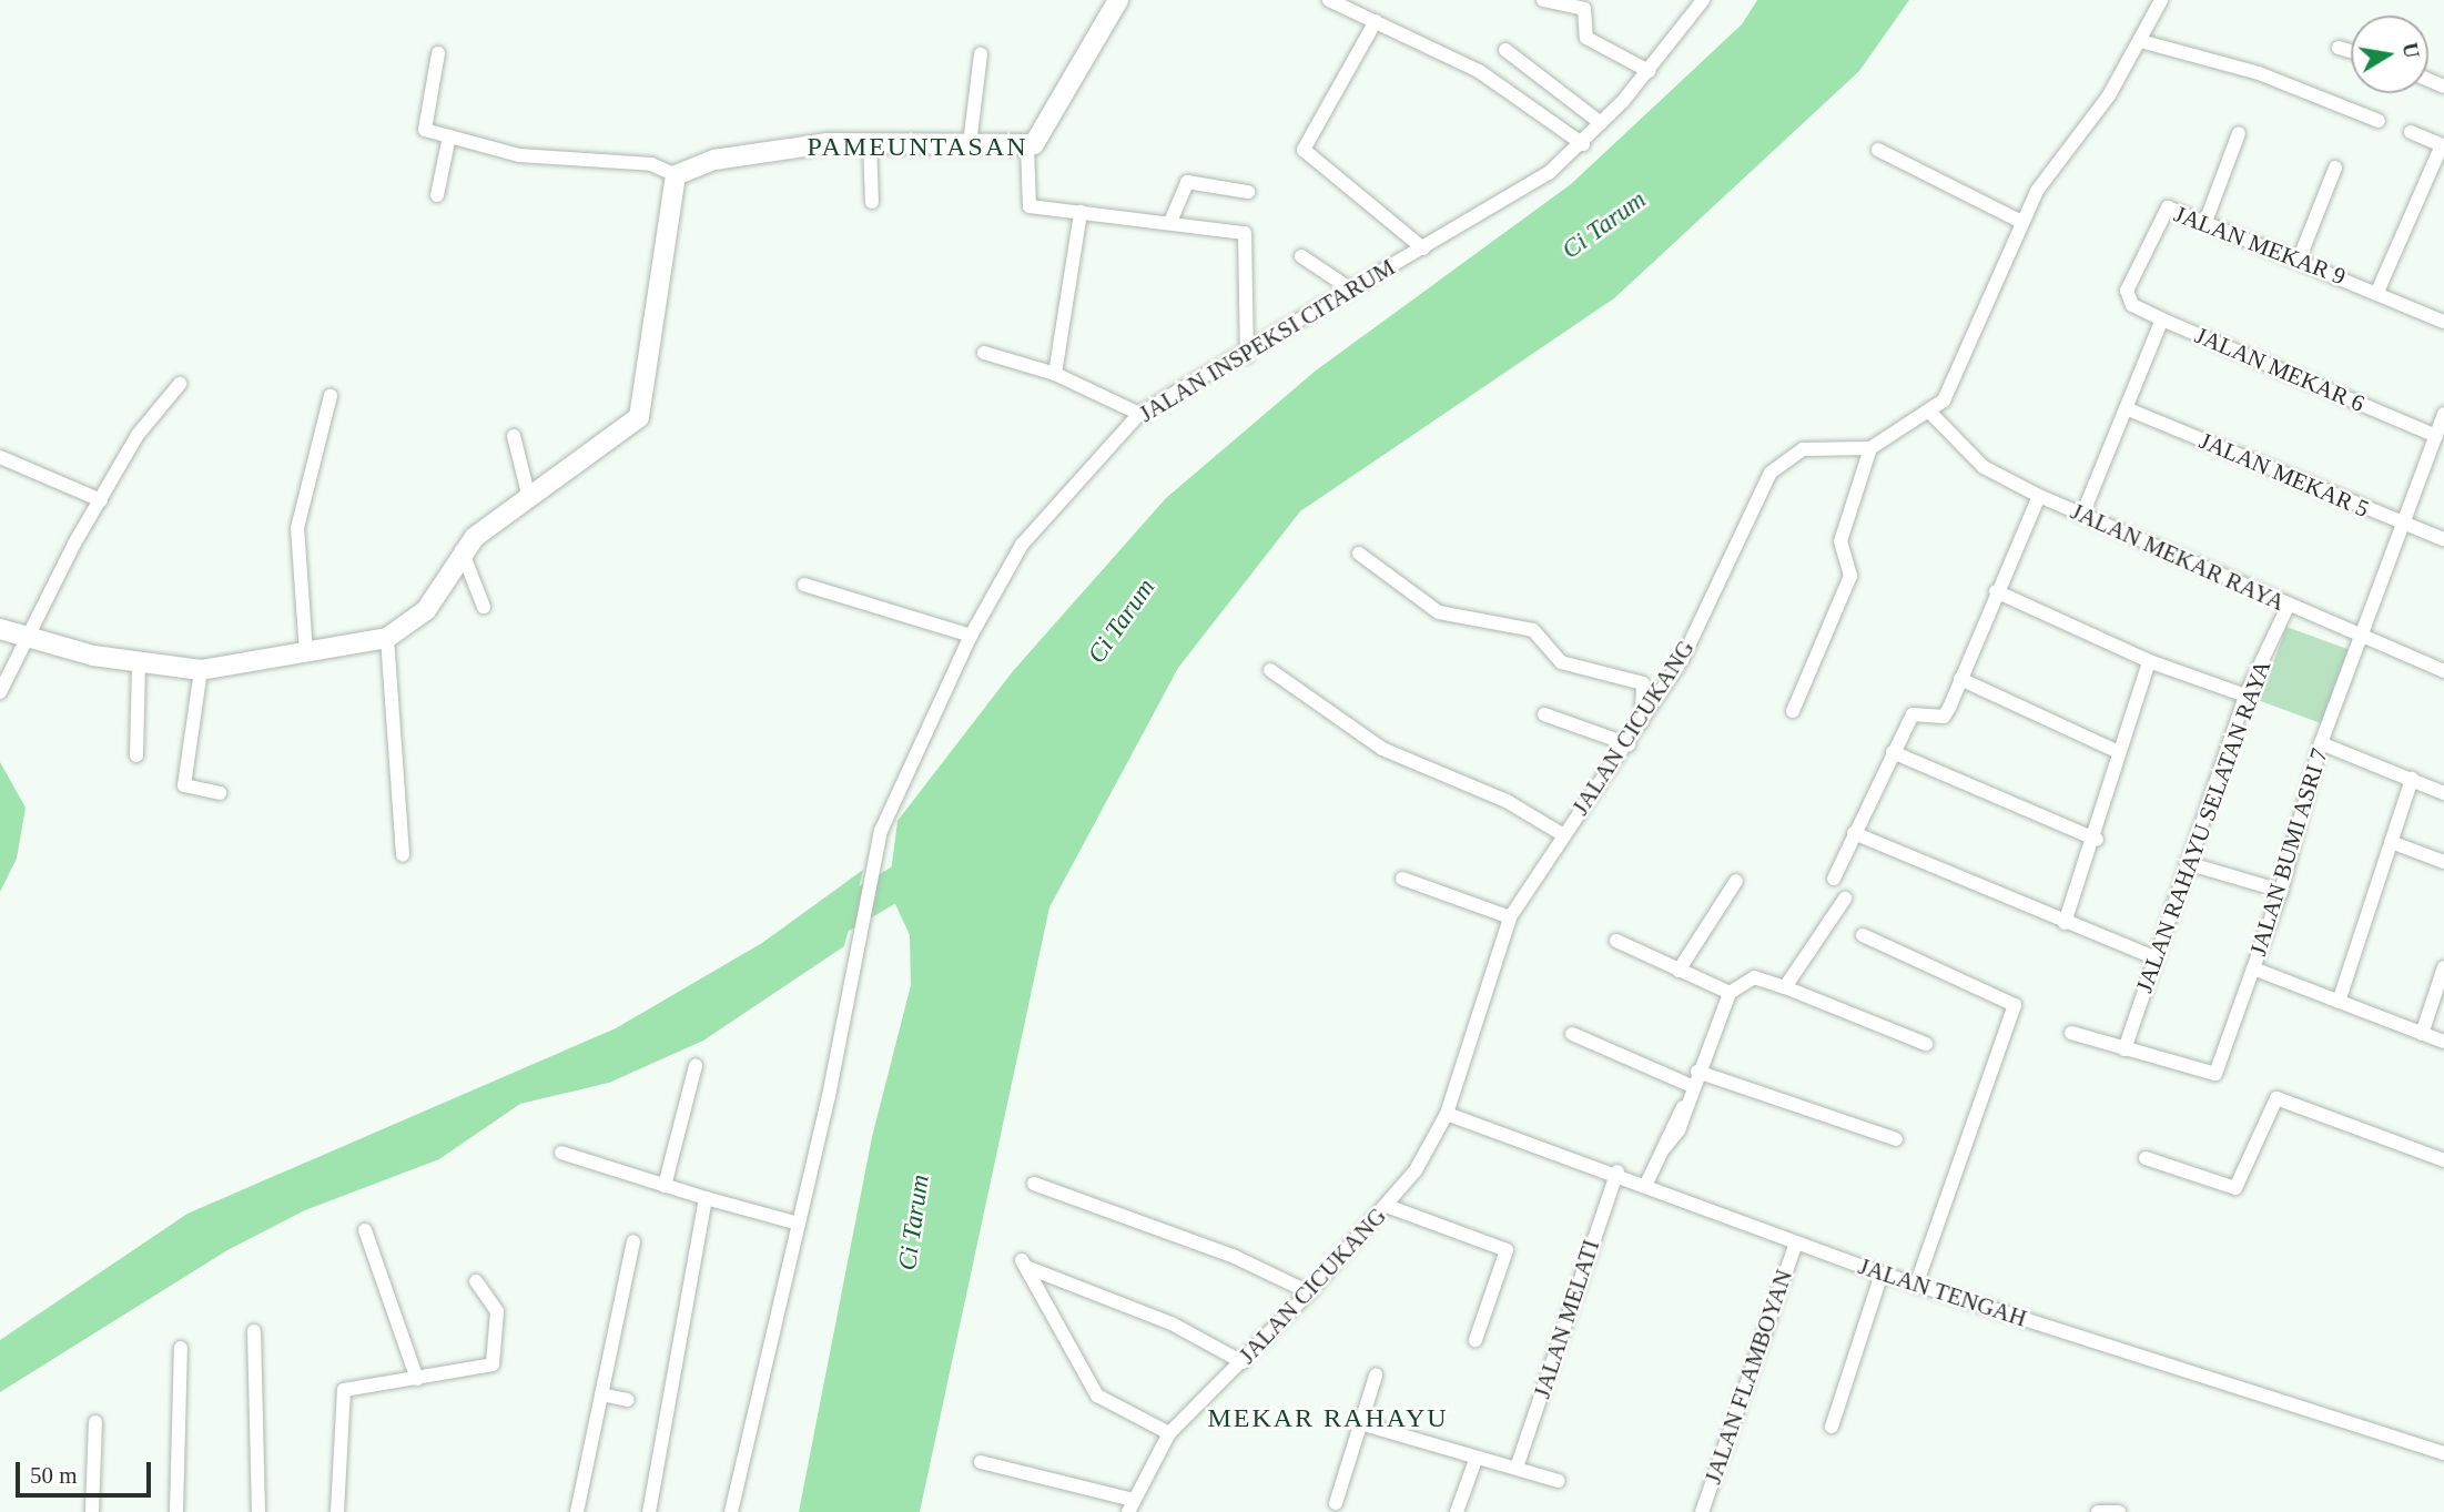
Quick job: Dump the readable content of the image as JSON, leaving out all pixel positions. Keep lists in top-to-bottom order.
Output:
{
  "streets": {
    "street": [
      "JALAN MEKAR 9",
      "JALAN INSPEKSI CITARUM",
      "JALAN MEKAR 6",
      "JALAN MEKAR 5",
      "JALAN MEKAR RAYA",
      "JALAN CICUKANG",
      "JALAN RAHAYU SELATAN RAYA",
      "JALAN BUMI ASRI 7",
      "JALAN TENGAH",
      "JALAN MELATI",
      "JALAN FLAMBOYAN"
    ]
  },
  "crossings": [
    ["JALAN MEKAR 9", "JALAN MEKAR 6"],
    ["JALAN MEKAR 6", "JALAN BUMI ASRI 7"],
    ["JALAN MEKAR 5", "JALAN BUMI ASRI 7"],
    ["JALAN MEKAR RAYA", "JALAN CICUKANG"],
    ["JALAN MEKAR RAYA", "JALAN RAHAYU SELATAN RAYA"],
    ["JALAN MEKAR RAYA", "JALAN BUMI ASRI 7"],
    ["JALAN CICUKANG", "JALAN TENGAH"],
    ["JALAN RAHAYU SELATAN RAYA", "JALAN BUMI ASRI 7"],
    ["JALAN TENGAH", "JALAN MELATI"],
    ["JALAN TENGAH", "JALAN FLAMBOYAN"]
  ],
  "districts": ["PAMEUNTASAN", "MEKAR RAHAYU"],
  "water": ["Ci Tarum"],
  "scale_bar": "50 m",
  "north": "right"
}
